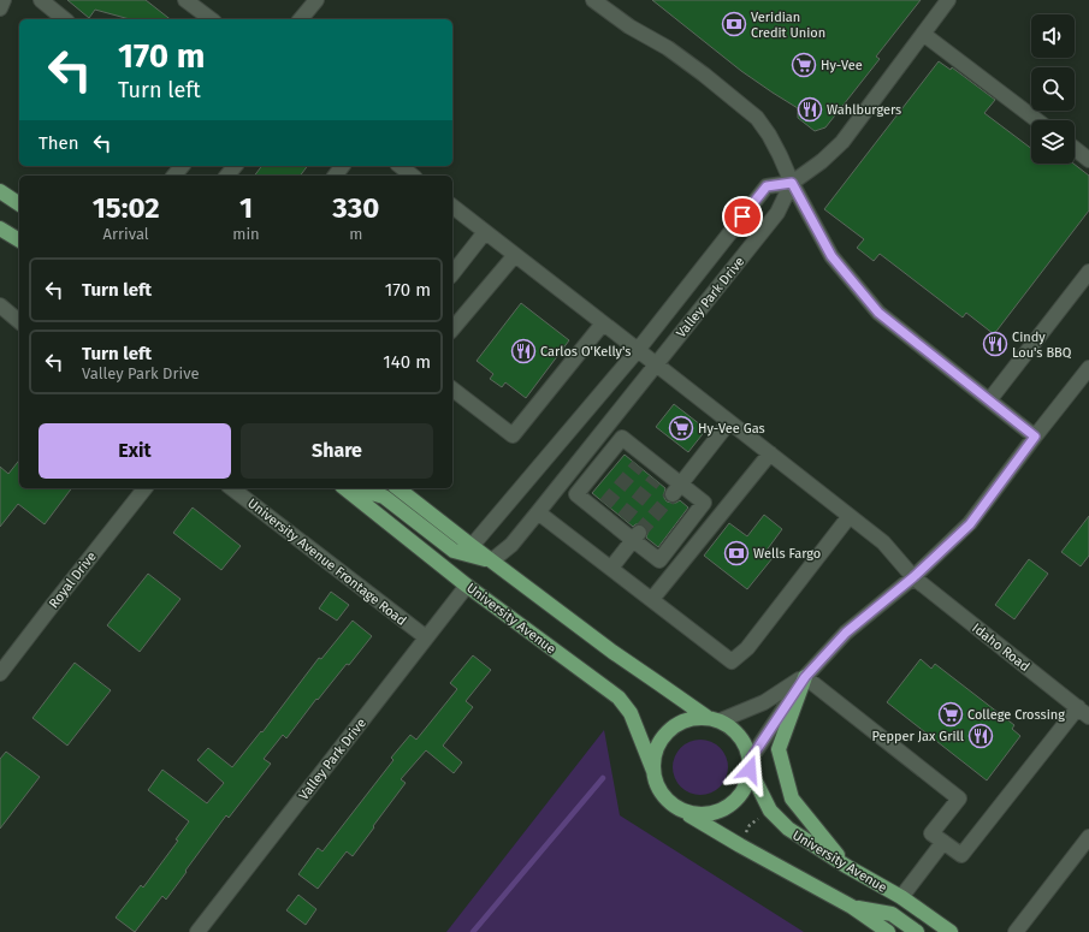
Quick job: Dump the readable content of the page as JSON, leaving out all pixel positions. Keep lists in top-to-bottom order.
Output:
{
  "streets": {
    "main road": ["University Avenue"],
    "street": [
      "Valley Park Drive",
      "University Avenue Frontage Road",
      "Royal Drive",
      "Idaho Road"
    ]
  },
  "crossings": [
    ["Valley Park Drive", "University Avenue Frontage Road"],
    ["Valley Park Drive", "University Avenue"],
    ["Valley Park Drive", "Idaho Road"]
  ],
  "places": {
    "bank": ["Veridian Credit Union", "Wells Fargo"],
    "supermarket": ["Hy-Vee", "Hy-Vee Gas", "College Crossing"],
    "restaurant": [
      "Wahlburgers",
      "Cindy Lou's BBQ",
      "Carlos O'Kelly's",
      "Pepper Jax Grill"
    ]
  },
  "page": {
    "turn": ["170 m", "Turn left"],
    "then": "Then",
    "eta": [
      "15:02",
      "Arrival",
      "1",
      "min",
      "330",
      "m"
    ],
    "list": [
      {
        "name": "Turn left",
        "value": "170 m"
      },
      {
        "name": "Turn left",
        "note": "Valley Park Drive",
        "value": "140 m"
      }
    ],
    "buttons": ["Exit", "Share"]
  }
}
